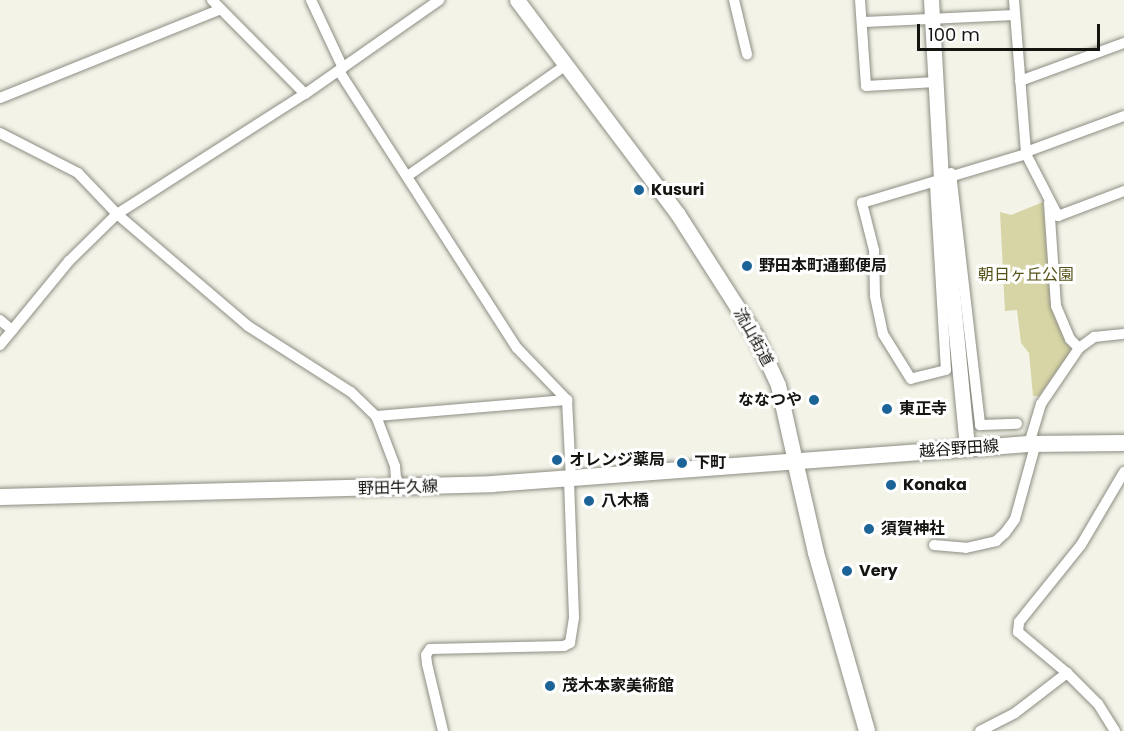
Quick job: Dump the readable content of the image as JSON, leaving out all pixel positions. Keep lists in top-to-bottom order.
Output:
{
  "streets": {
    "main road": ["流山街道", "越谷野田線", "野田牛久線"]
  },
  "crossings": [
    ["流山街道", "越谷野田線"],
    ["流山街道", "野田牛久線"],
    ["越谷野田線", "野田牛久線"]
  ],
  "parks": ["朝日ヶ丘公園"],
  "places": [
    "Kusuri",
    "野田本町通郵便局",
    "ななつや",
    "東正寺",
    "オレンジ薬局",
    "下町",
    "Konaka",
    "八木橋",
    "須賀神社",
    "Very",
    "茂木本家美術館"
  ],
  "scale_bar": "100 m"
}
